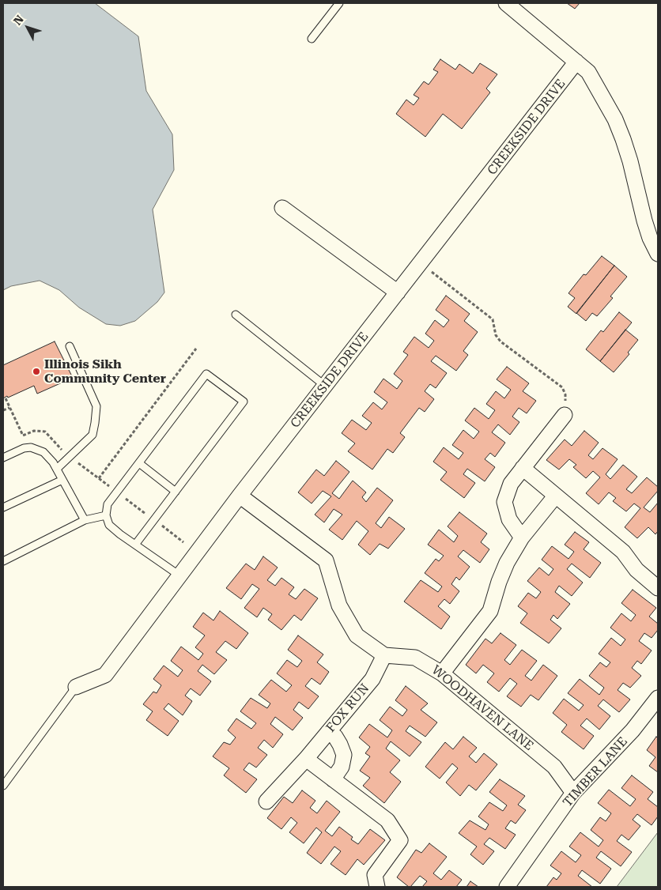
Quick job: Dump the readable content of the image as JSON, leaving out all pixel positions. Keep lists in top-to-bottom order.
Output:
{
  "streets": {
    "street": [
      "CREEKSIDE DRIVE",
      "FOX RUN",
      "WOODHAVEN LANE",
      "TIMBER LANE"
    ]
  },
  "crossings": [
    ["CREEKSIDE DRIVE", "WOODHAVEN LANE"],
    ["FOX RUN", "WOODHAVEN LANE"],
    ["WOODHAVEN LANE", "TIMBER LANE"]
  ],
  "places": ["Illinois Sikh Community Center"],
  "north": "top left"
}
